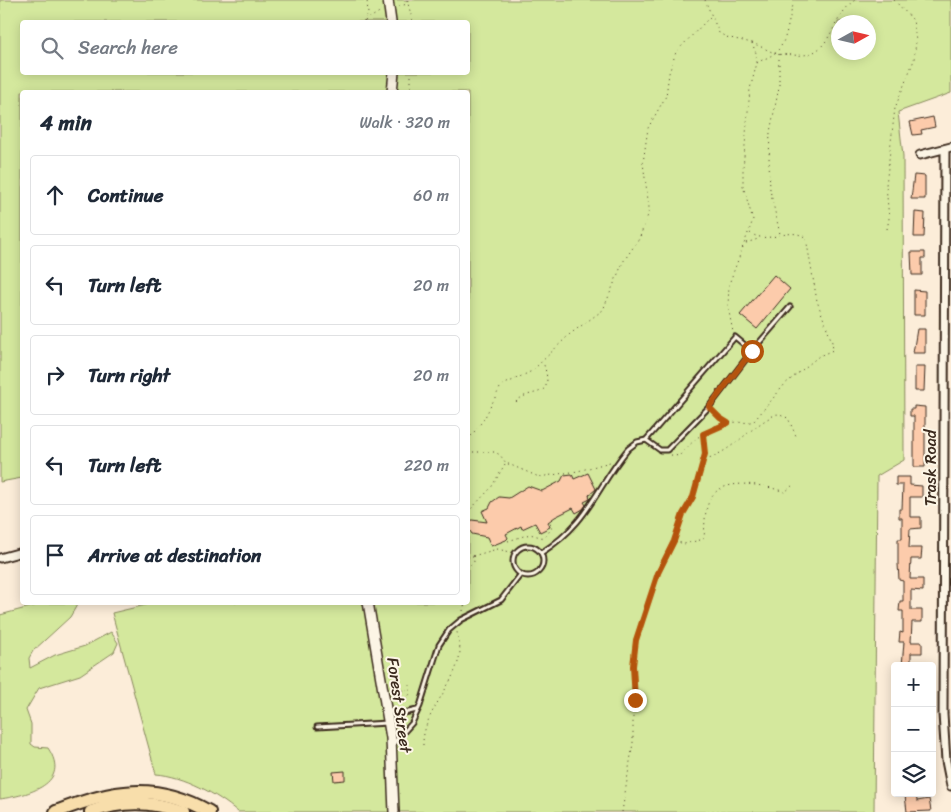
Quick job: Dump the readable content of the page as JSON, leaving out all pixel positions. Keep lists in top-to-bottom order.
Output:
{
  "streets": {
    "street": ["Trask Road", "Forest Street"]
  },
  "north": "right",
  "page": {
    "search": "Search here",
    "heading": ["4 min", "Walk · 320 m"],
    "list": [
      ["Continue", "60 m"],
      ["Turn left", "20 m"],
      ["Turn right", "20 m"],
      ["Turn left", "220 m"],
      "Arrive at destination"
    ],
    "map_buttons": ["+", "−"]
  }
}
